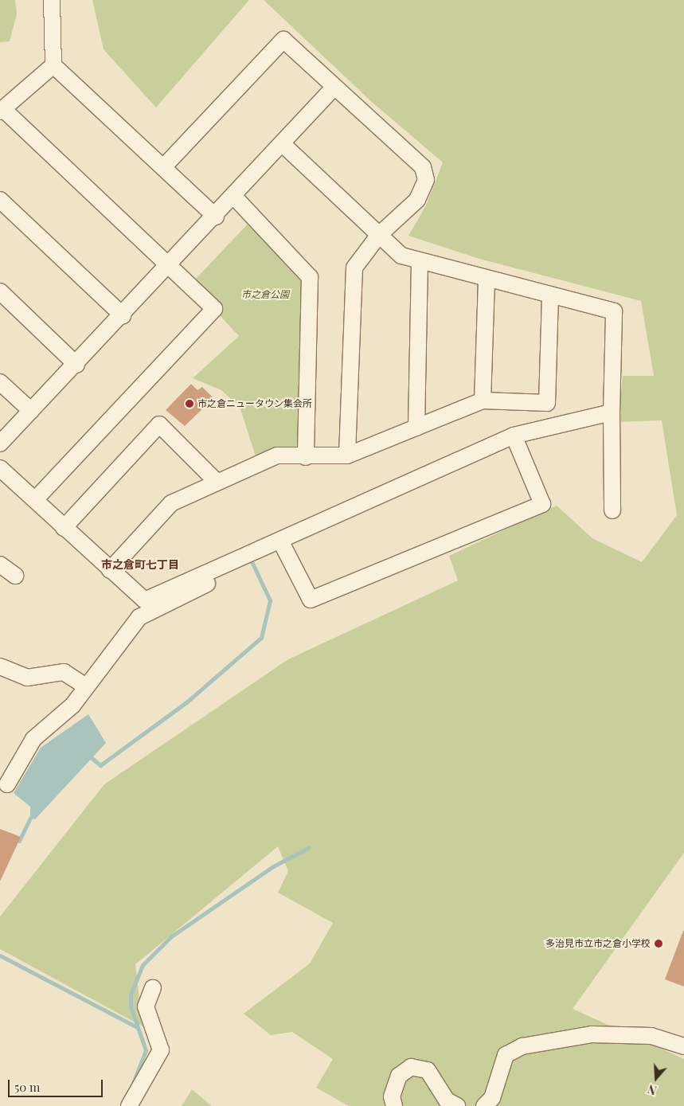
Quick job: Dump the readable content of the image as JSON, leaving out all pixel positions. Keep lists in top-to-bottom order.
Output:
{
  "districts": ["市之倉町七丁目"],
  "parks": ["市之倉公園"],
  "places": ["市之倉ニュータウン集会所", "多治見市立市之倉小学校"],
  "scale_bar": "50 m",
  "north": "bottom"
}
